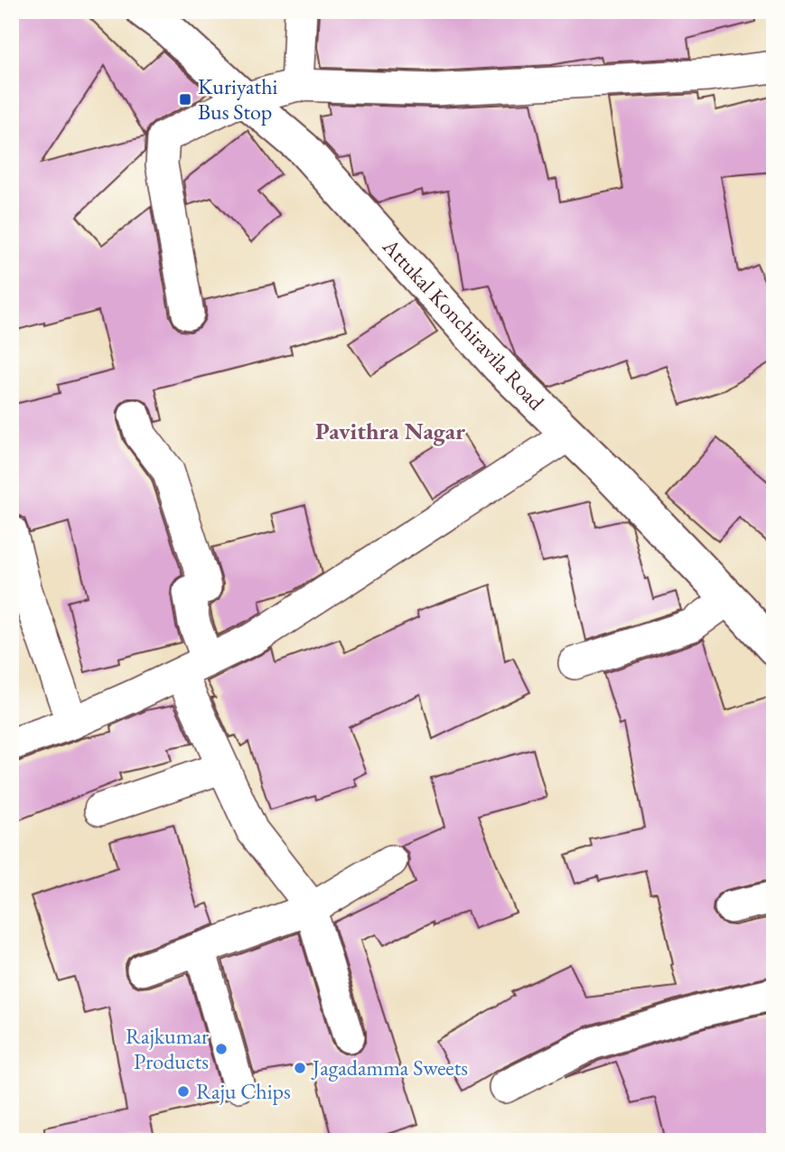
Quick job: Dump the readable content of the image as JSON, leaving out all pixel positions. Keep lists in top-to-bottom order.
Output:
{
  "streets": {
    "main road": ["Attukal Konchiravila Road"]
  },
  "districts": ["Pavithra Nagar"],
  "places": {
    "transit": ["Kuriyathi Bus Stop"],
    "other": ["Rajkumar Products", "Jagadamma Sweets", "Raju Chips"]
  }
}
